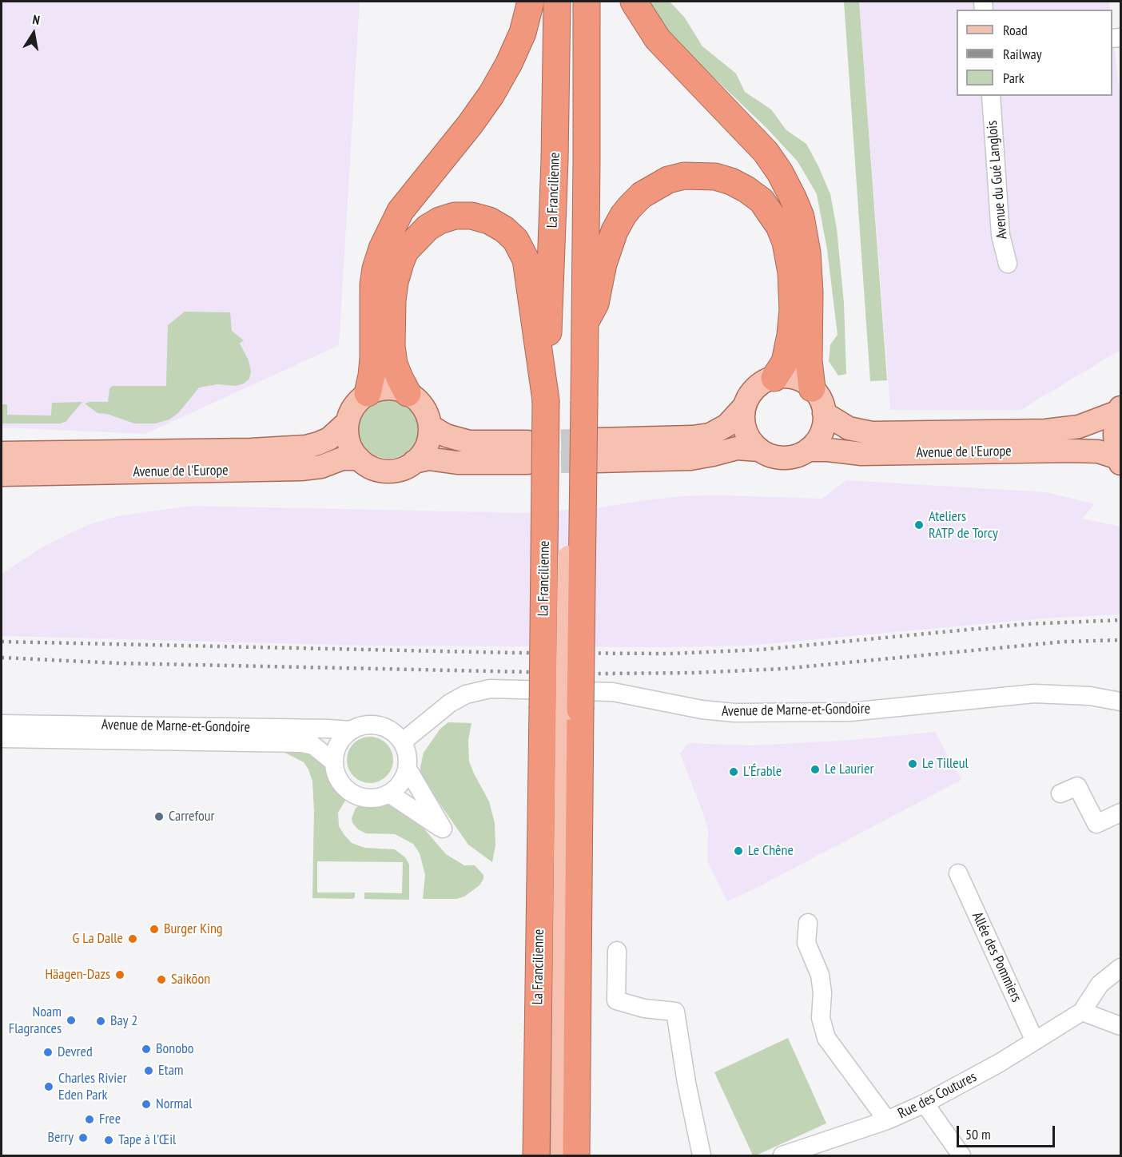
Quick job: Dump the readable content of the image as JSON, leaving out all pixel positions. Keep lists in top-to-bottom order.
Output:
{
  "streets": {
    "highway": ["La Francilienne"],
    "main road": ["Avenue de l'Europe"],
    "street": [
      "Avenue du Gué Langlois",
      "Avenue de Marne-et-Gondoire",
      "Allée des Pommiers",
      "Rue des Coutures"
    ]
  },
  "crossings": [
    ["Allée des Pommiers", "Rue des Coutures"]
  ],
  "places": [
    "Ateliers RATP de Torcy",
    "Le Tilleul",
    "Le Laurier",
    "L'Érable",
    "Carrefour",
    "Le Chêne",
    "Burger King",
    "G La Dalle",
    "Häagen-Dazs",
    "Saikōon",
    "Noam Flagrances",
    "Bay 2",
    "Bonobo",
    "Devred",
    "Etam",
    "Charles Rivier Eden Park",
    "Normal",
    "Free",
    "Berry",
    "Tape à l'Œil"
  ],
  "legend": ["Road", "Railway", "Park"],
  "scale_bar": "50 m",
  "north": "top"
}
